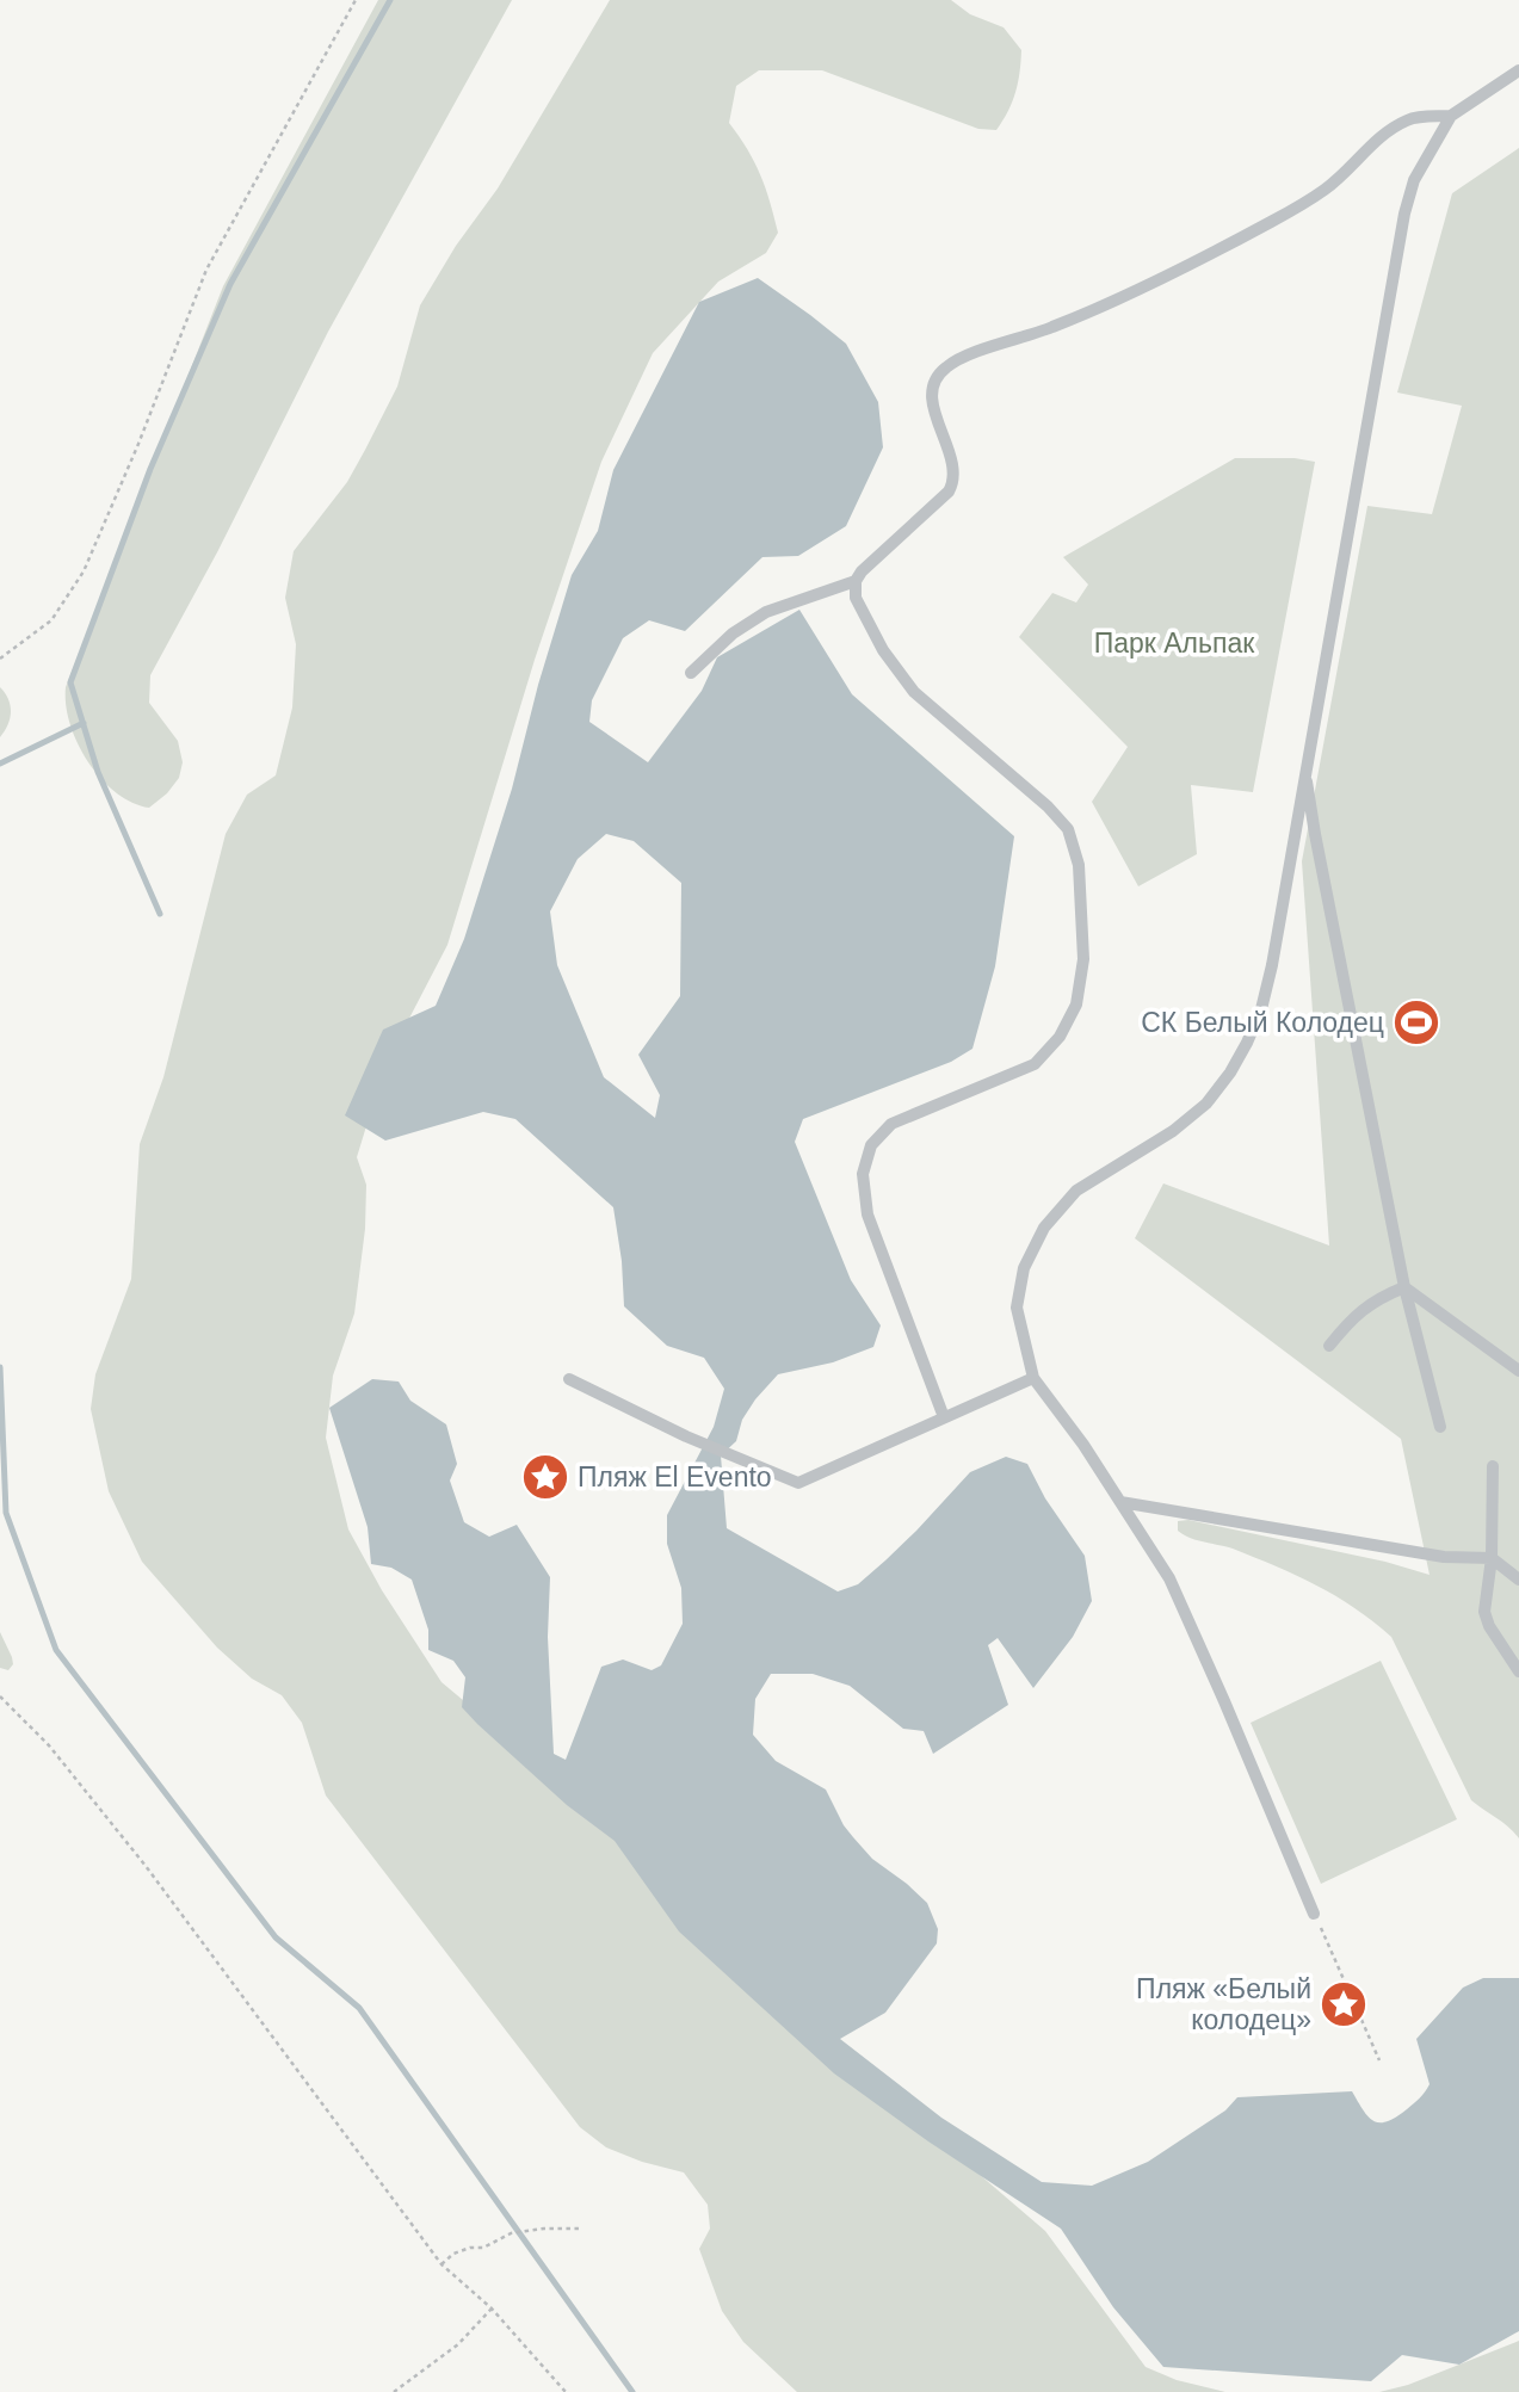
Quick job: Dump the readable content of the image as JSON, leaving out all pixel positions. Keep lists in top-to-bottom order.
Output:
{
  "parks": ["Парк Альпак"],
  "places": {
    "sports": ["СК Белый Колодец"],
    "place": ["Пляж El Evento", "Пляж «Белый колодец»"]
  }
}
